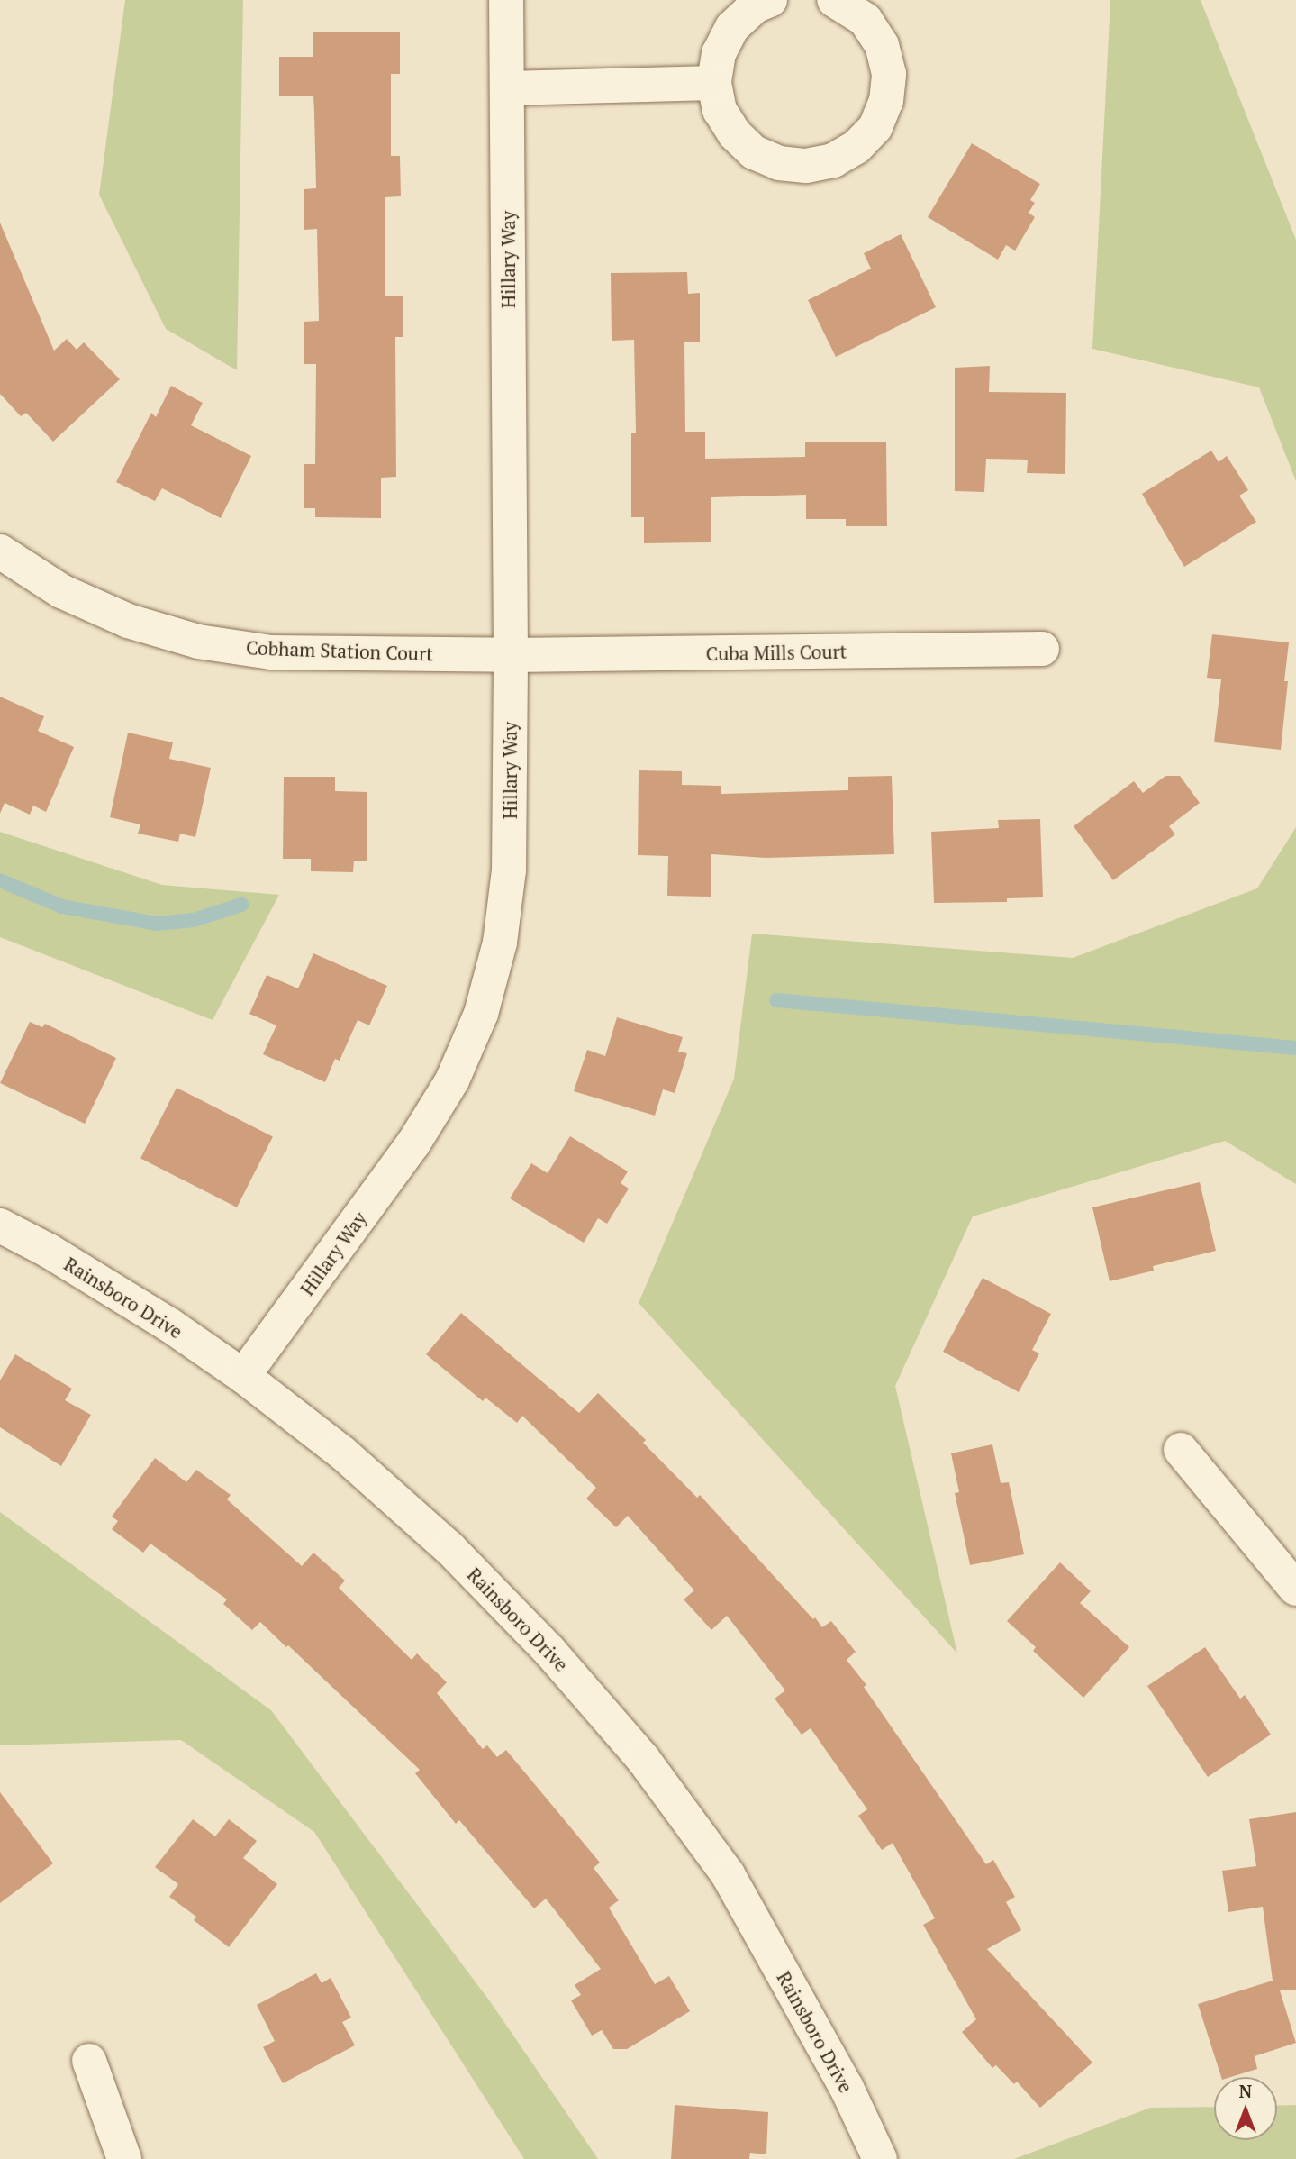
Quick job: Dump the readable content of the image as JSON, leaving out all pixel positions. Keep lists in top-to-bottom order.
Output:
{
  "streets": {
    "street": [
      "Hillary Way",
      "Cobham Station Court",
      "Cuba Mills Court",
      "Rainsboro Drive"
    ]
  },
  "crossings": [
    ["Hillary Way", "Cobham Station Court"],
    ["Hillary Way", "Cuba Mills Court"],
    ["Hillary Way", "Rainsboro Drive"],
    ["Cobham Station Court", "Cuba Mills Court"]
  ],
  "north": "top"
}
